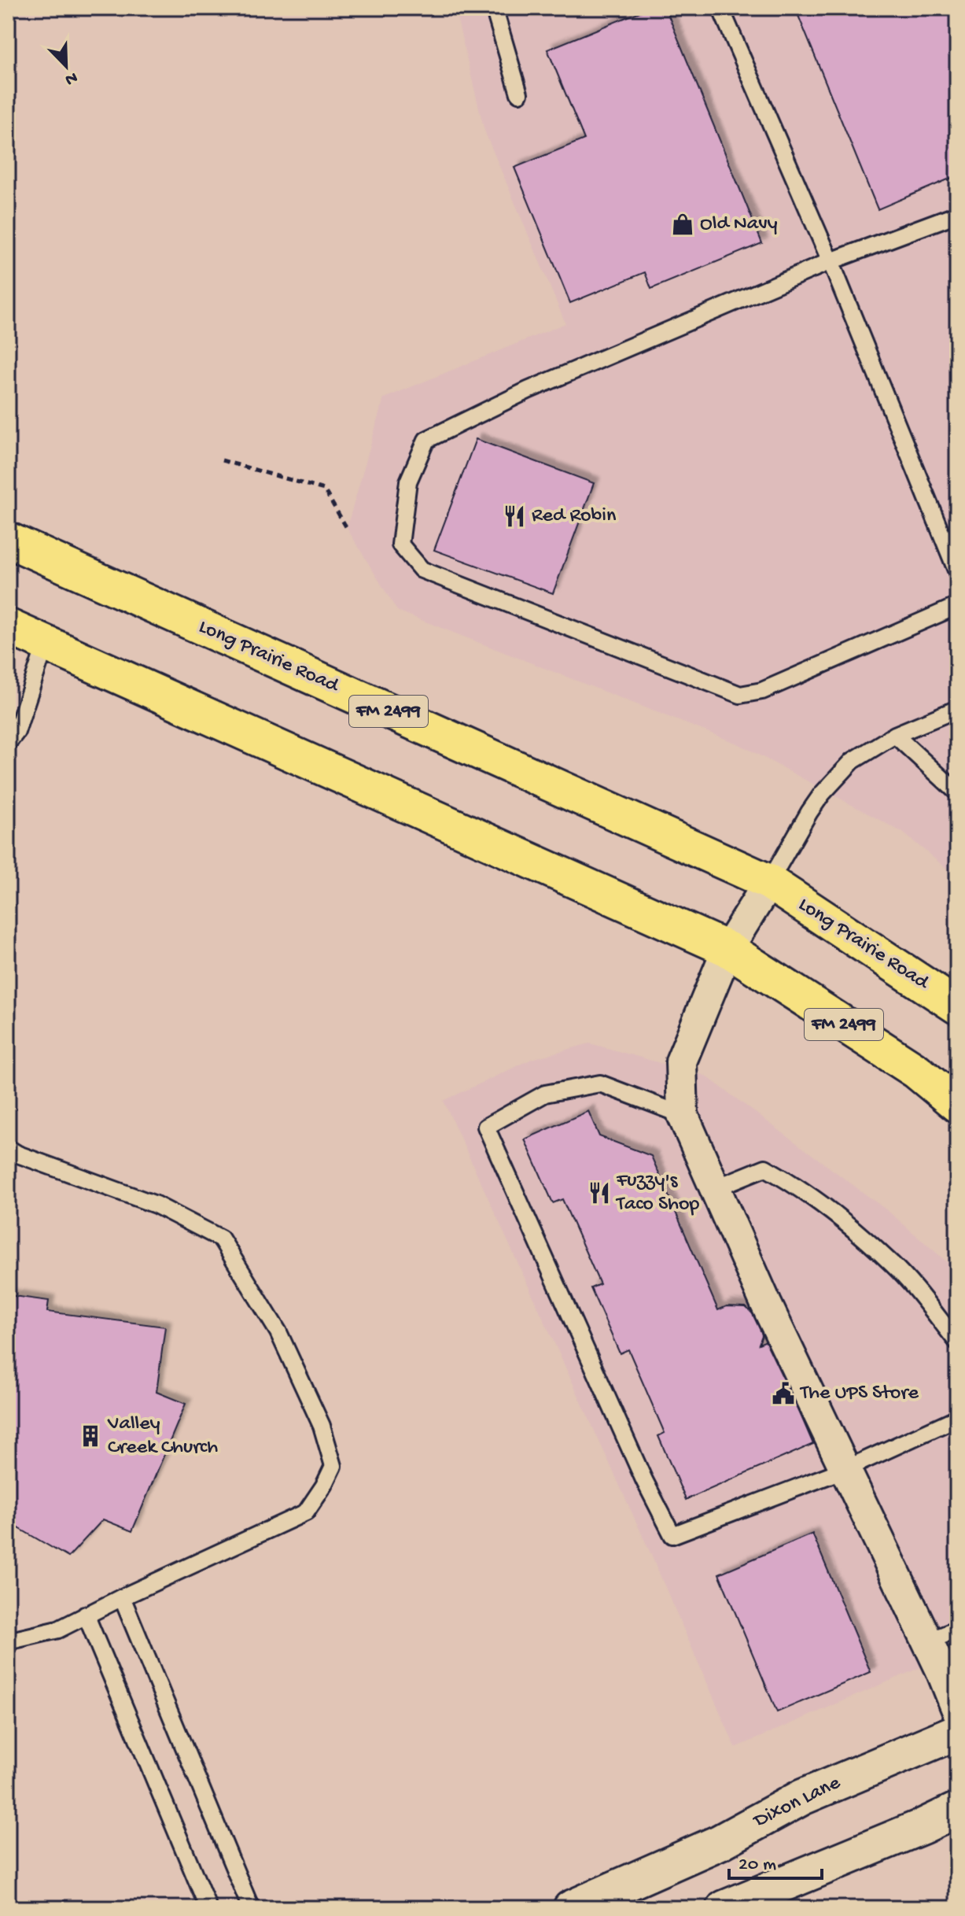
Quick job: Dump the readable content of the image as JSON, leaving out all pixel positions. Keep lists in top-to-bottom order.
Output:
{
  "streets": {
    "main road": ["Long Prairie Road", "FM 2499", "Dixon Lane"]
  },
  "places": {
    "shop": ["Old Navy"],
    "restaurant": ["Red Robin", "Fuzzy's Taco Shop"],
    "public building": ["The UPS Store"],
    "building": ["Valley Creek Church"]
  },
  "scale_bar": "20 m",
  "north": "bottom right"
}
